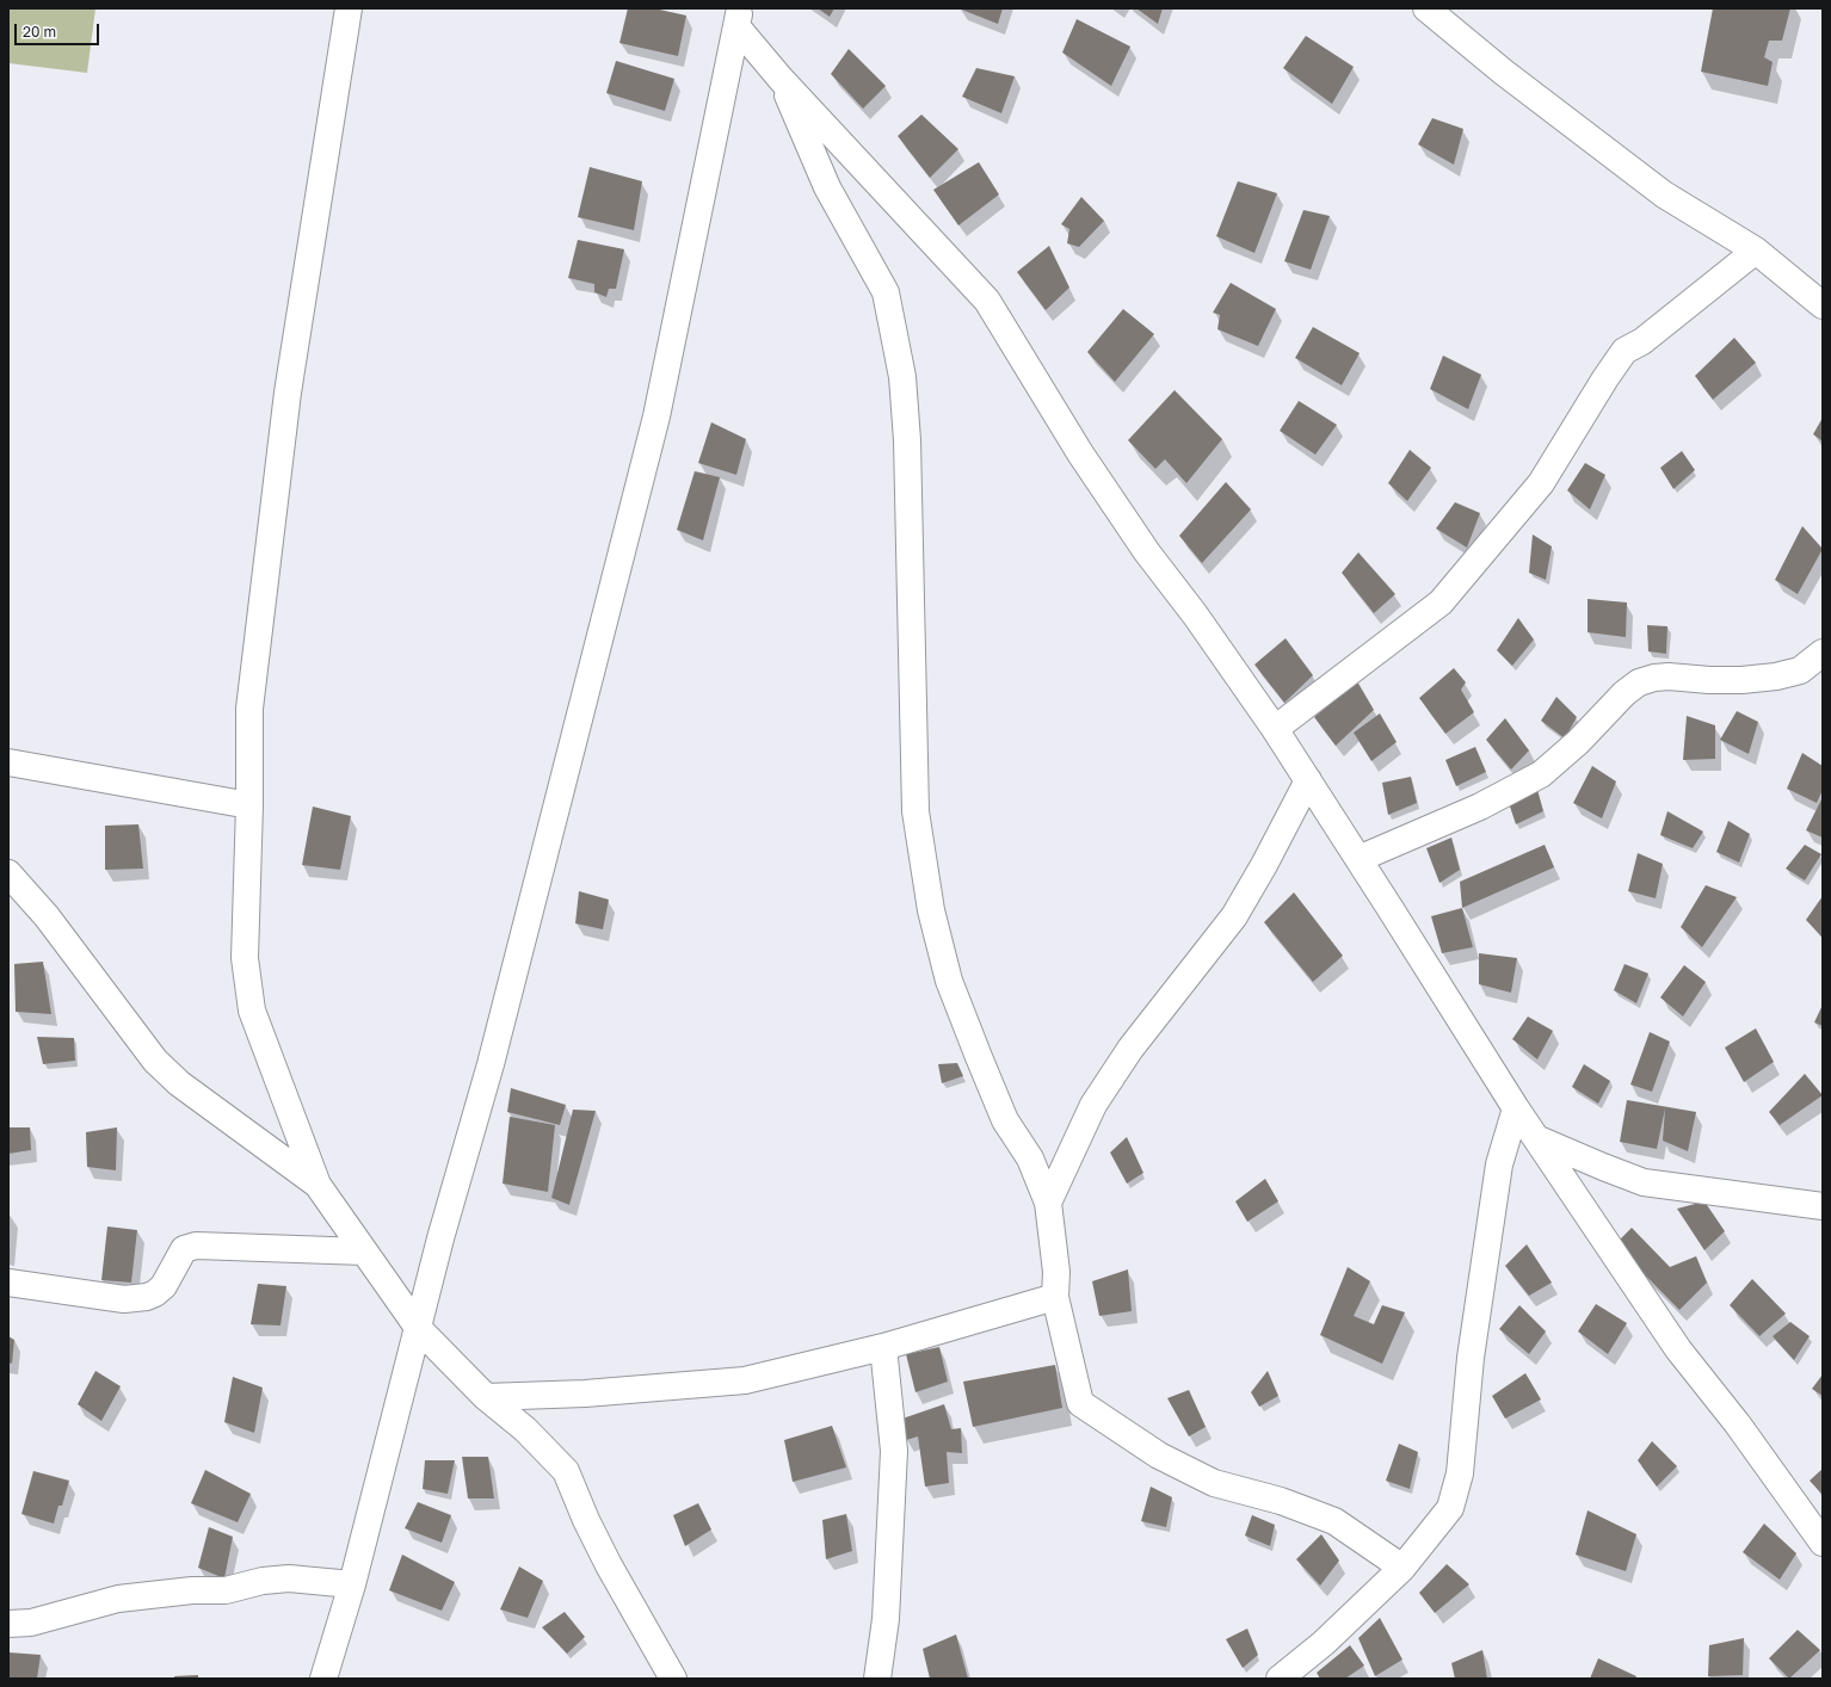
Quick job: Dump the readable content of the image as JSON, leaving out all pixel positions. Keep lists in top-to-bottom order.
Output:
{
  "scale_bar": "20 m"
}
